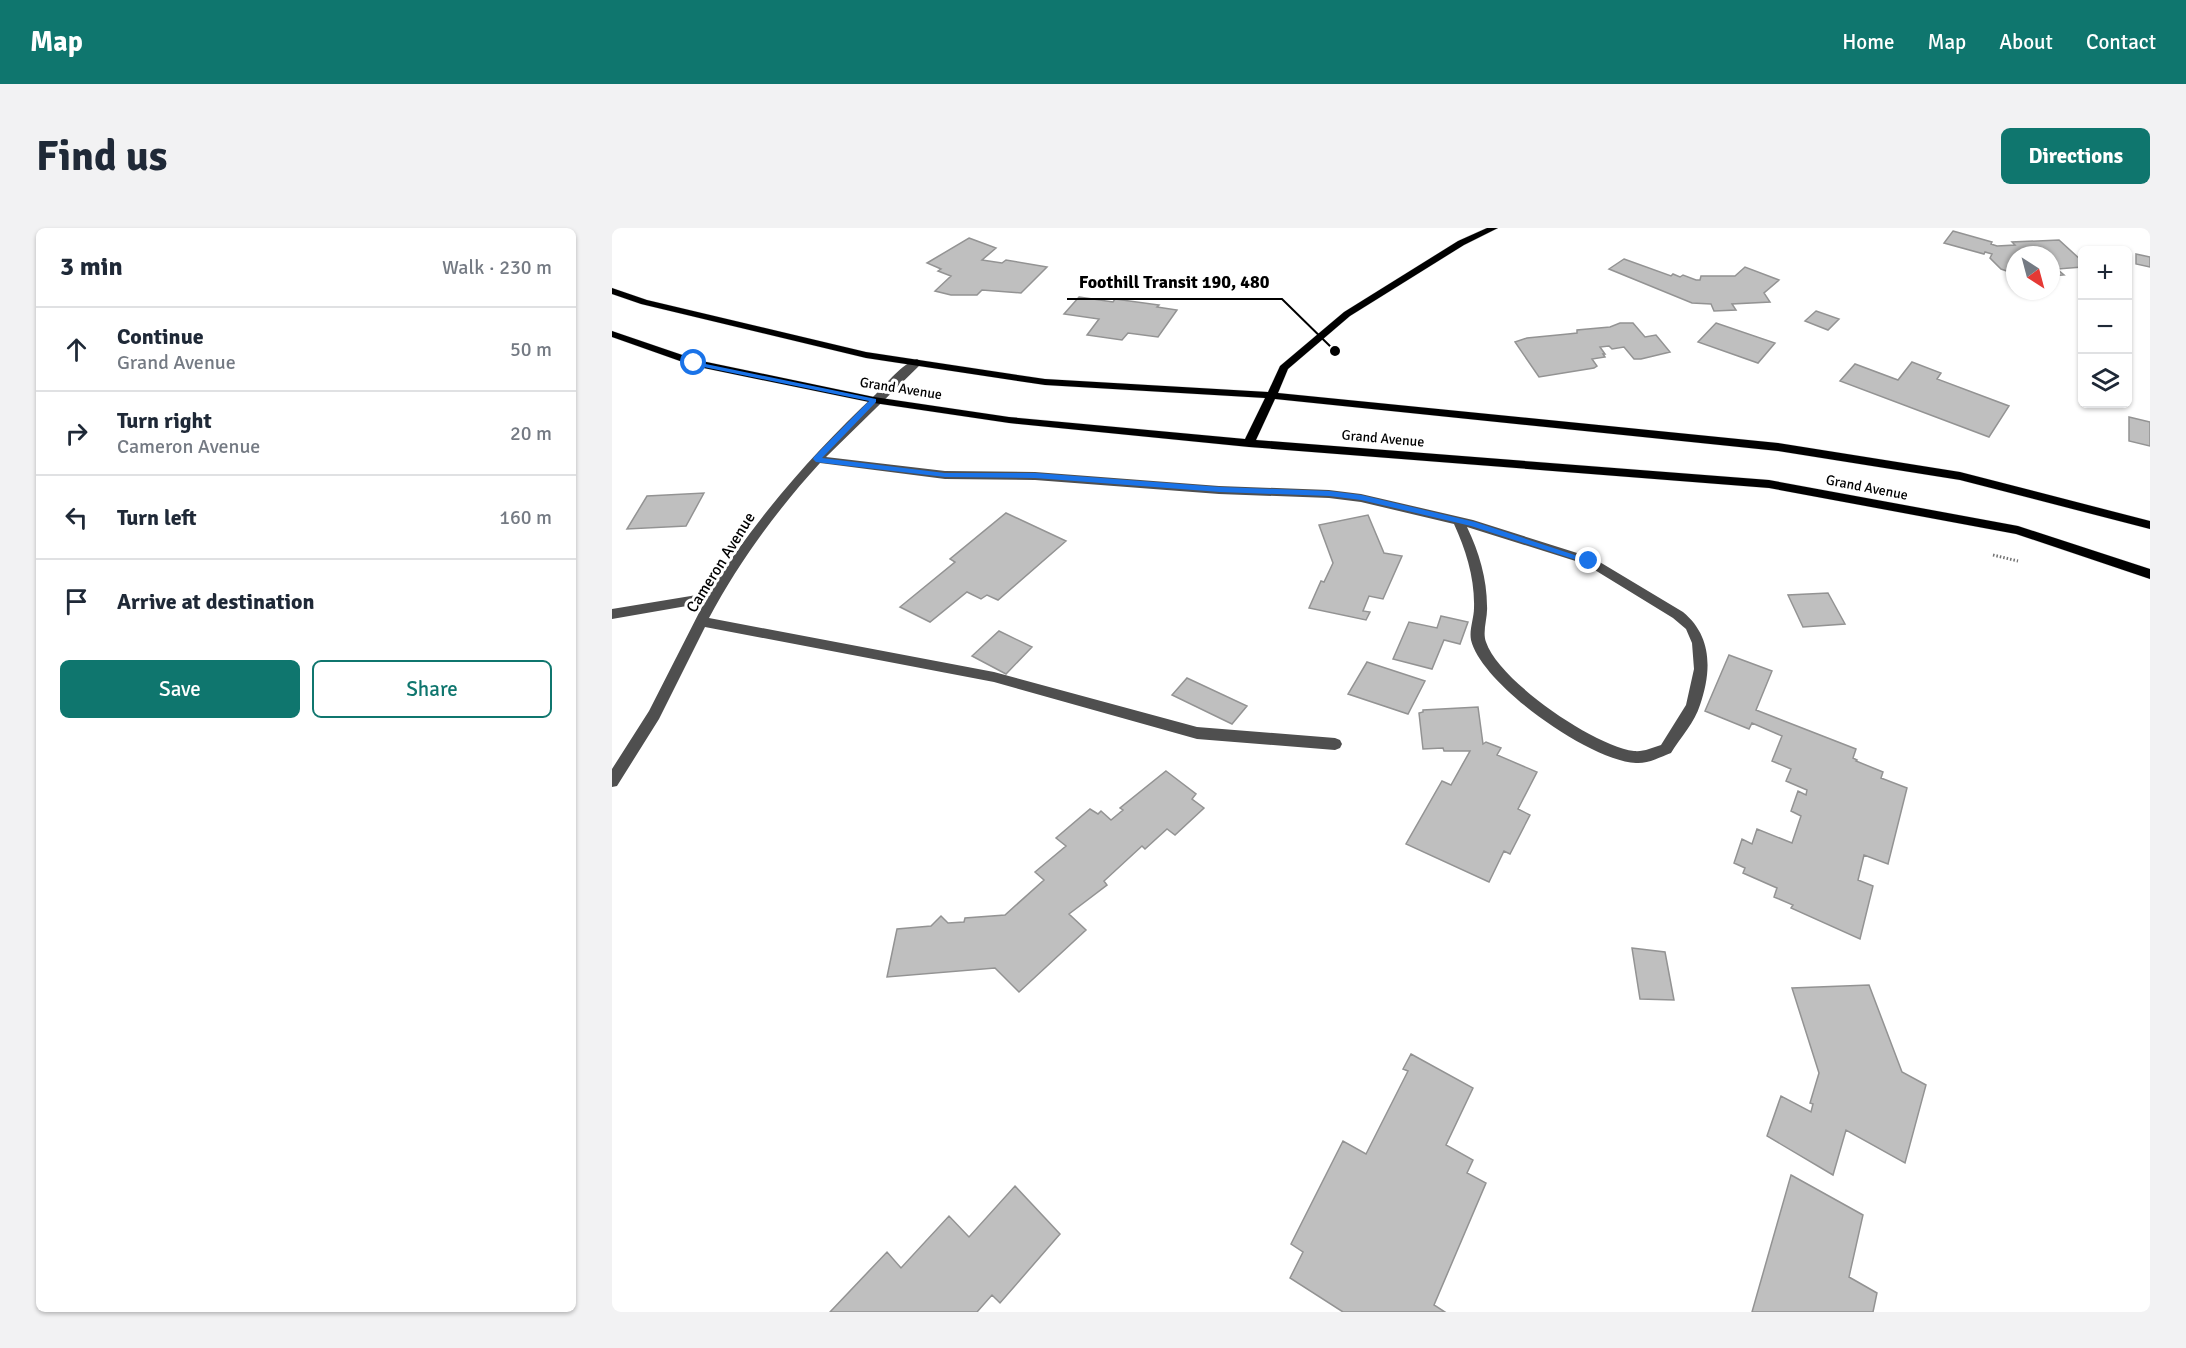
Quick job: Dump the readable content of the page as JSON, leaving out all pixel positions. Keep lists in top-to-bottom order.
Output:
{
  "streets": {
    "main road": ["Grand Avenue"],
    "street": ["Cameron Avenue"]
  },
  "crossings": [
    ["Grand Avenue", "Cameron Avenue"]
  ],
  "places": ["Foothill Transit 190, 480"],
  "north": "bottom right",
  "page": {
    "header": "Map",
    "nav": [
      "Home",
      "Map",
      "About",
      "Contact"
    ],
    "buttons": [
      "Directions",
      ["Save", "Share"]
    ],
    "title": "Find us",
    "heading": ["3 min", "Walk · 230 m"],
    "map_buttons": ["+", "−"],
    "list": [
      ["Continue", "Grand Avenue", "50 m"],
      ["Turn right", "Cameron Avenue", "20 m"],
      ["Turn left", "160 m"],
      "Arrive at destination"
    ]
  }
}
